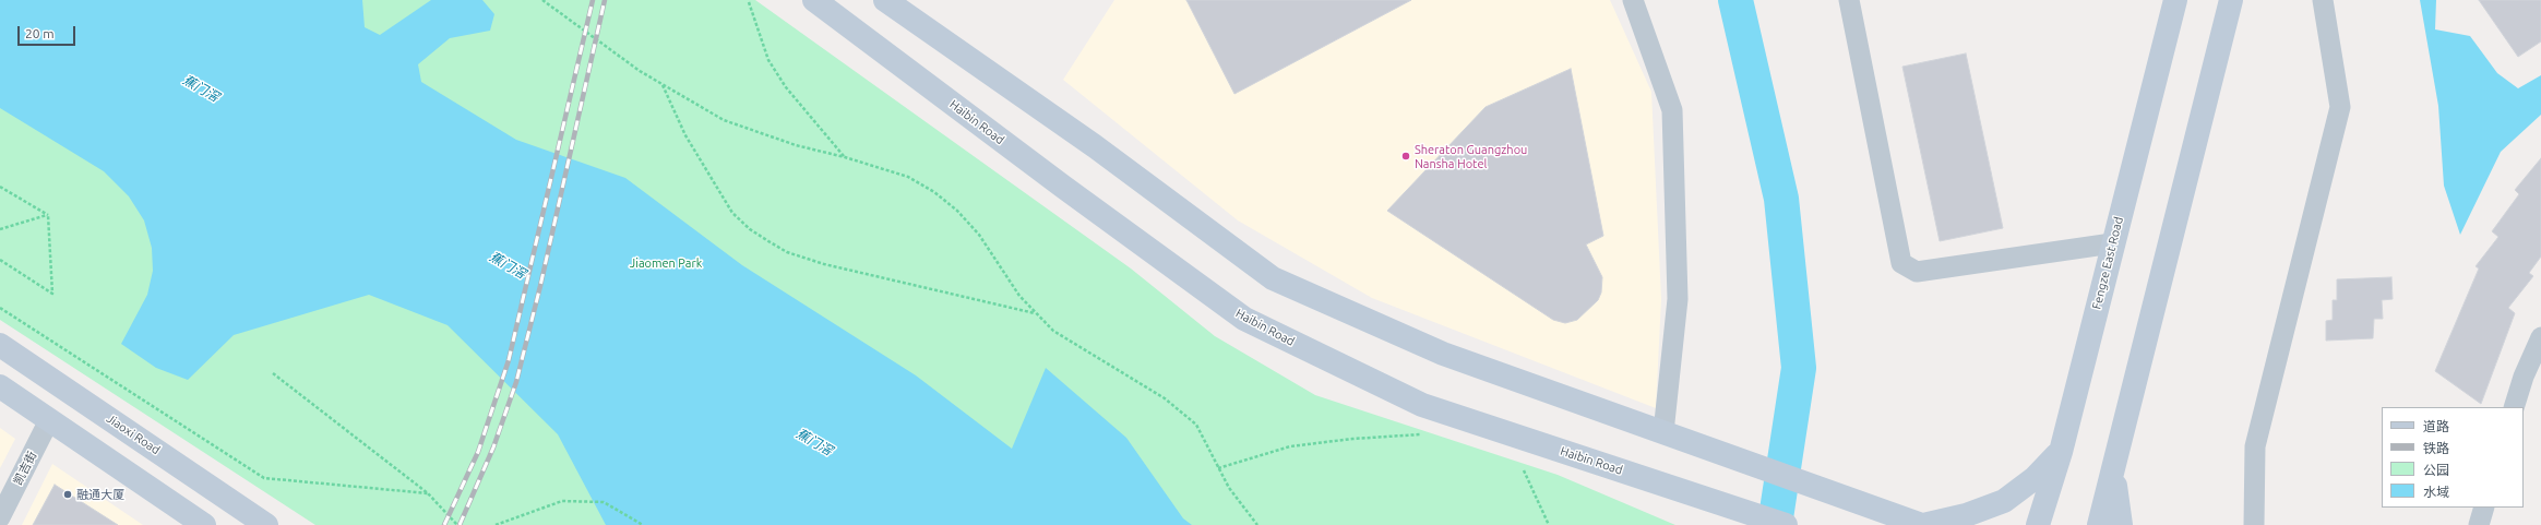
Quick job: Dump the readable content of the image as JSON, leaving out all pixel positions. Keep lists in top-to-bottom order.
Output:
{
  "streets": {
    "street": [
      "Haibin Road",
      "Fengze East Road",
      "Jiaoxi Road",
      "凯吉街"
    ]
  },
  "water": ["蕉门滘"],
  "parks": ["Jiaomen Park"],
  "places": ["Sheraton Guangzhou Nansha Hotel", "融通大厦"],
  "legend": [
    "道路",
    "铁路",
    "公园",
    "水域"
  ],
  "scale_bar": "20 m"
}
